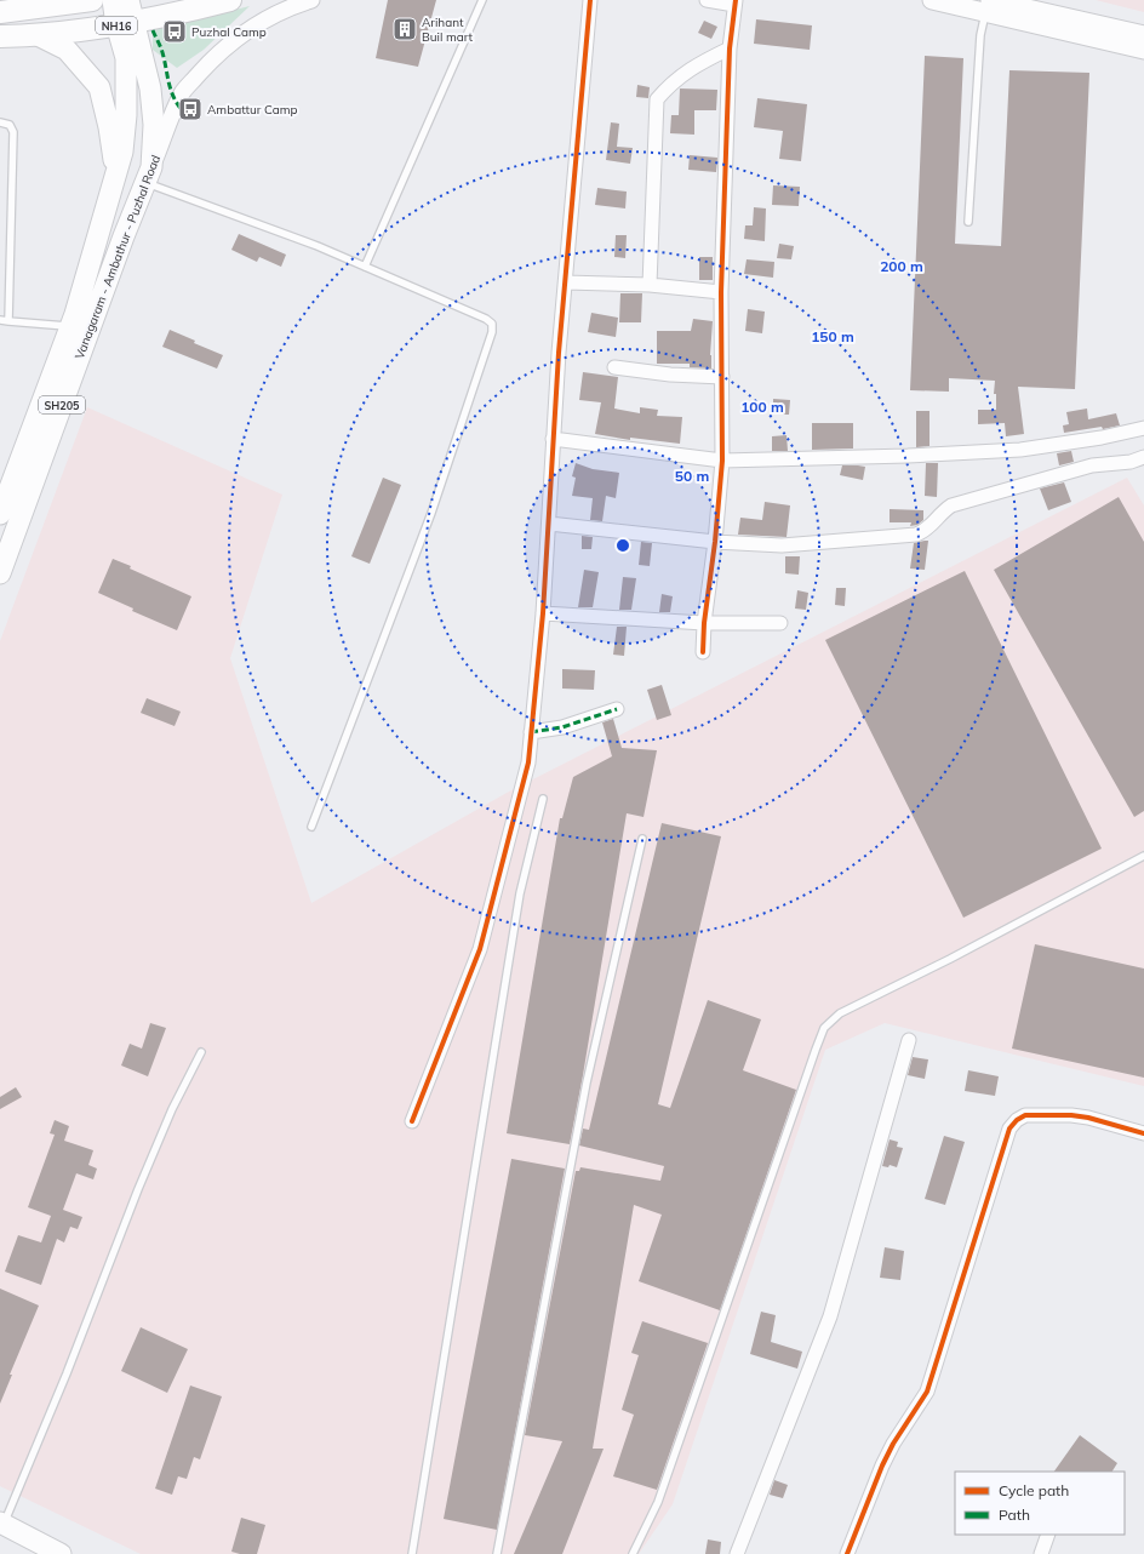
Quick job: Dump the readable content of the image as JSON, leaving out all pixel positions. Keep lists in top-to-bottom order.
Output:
{
  "streets": {
    "highway": ["NH16"],
    "main road": ["Vanagaram - Ambathur - Puzhal Road", "SH205"]
  },
  "places": {
    "building": ["Arihant Buil mart"],
    "bus stop": ["Puzhal Camp", "Ambattur Camp"]
  },
  "legend": ["Cycle path", "Path"],
  "rings": [
    "200 m",
    "150 m",
    "100 m",
    "50 m"
  ]
}
